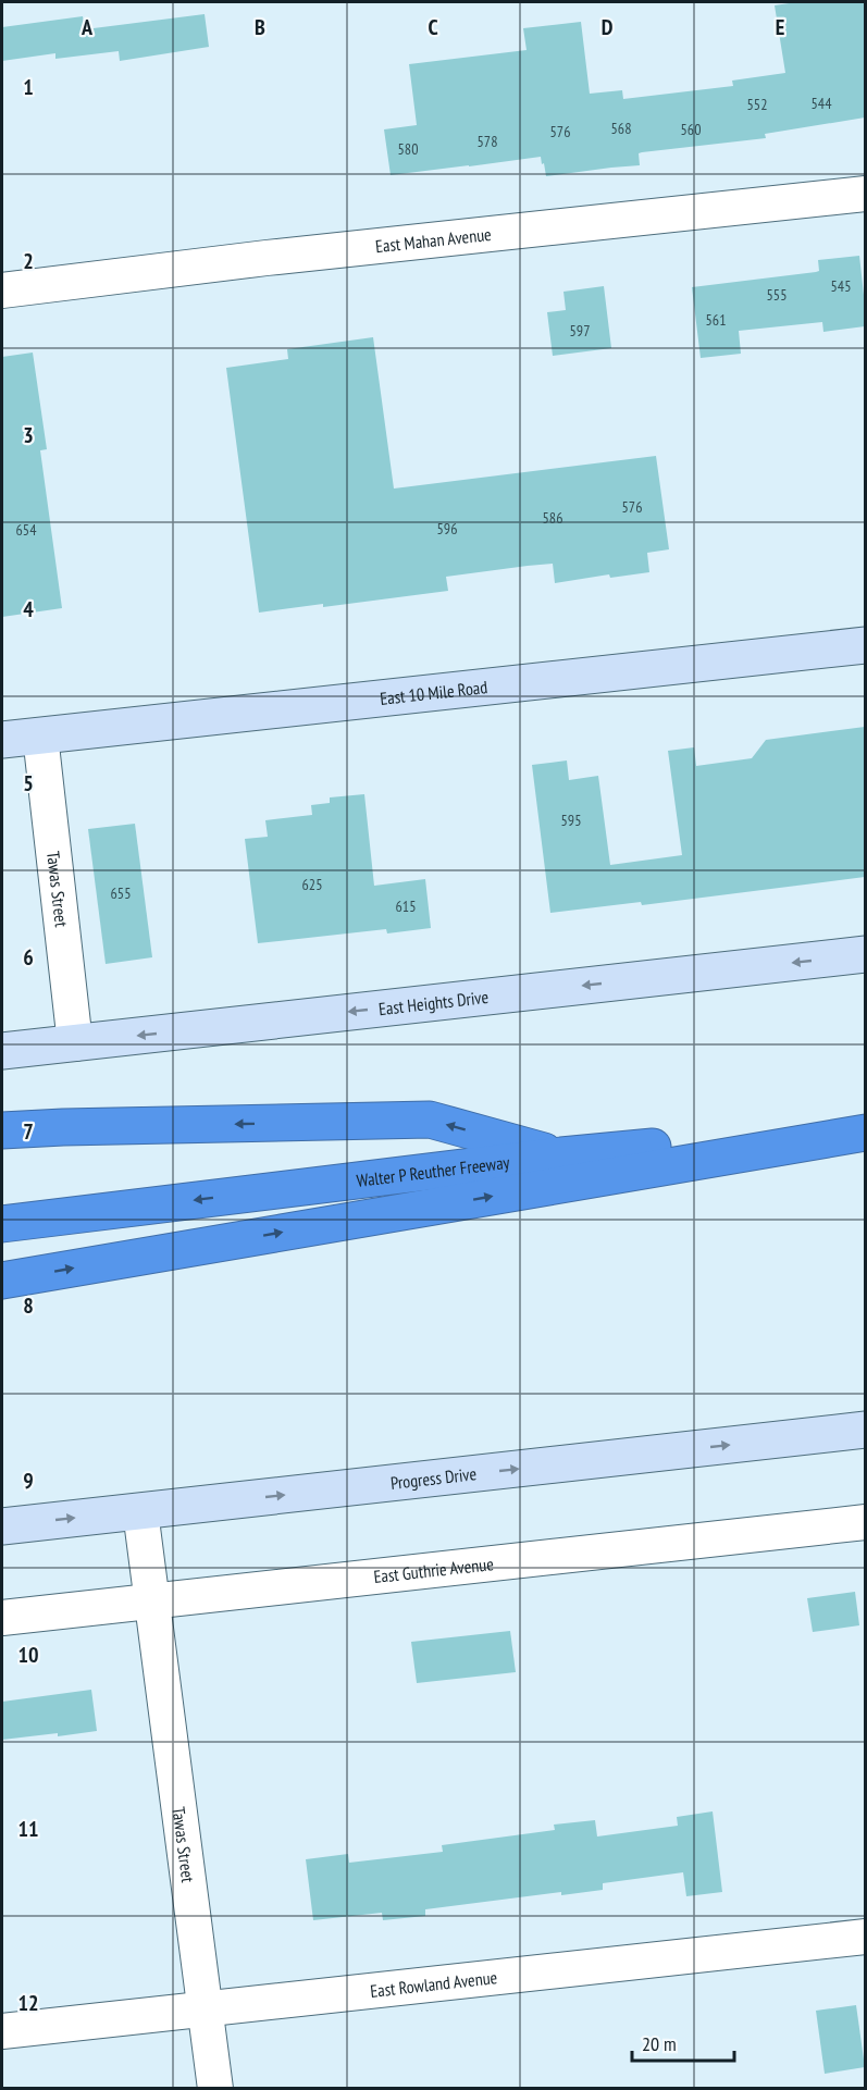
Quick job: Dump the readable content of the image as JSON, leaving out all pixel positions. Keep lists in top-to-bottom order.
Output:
{
  "streets": {
    "highway": ["Walter P Reuther Freeway"],
    "main road": ["East 10 Mile Road", "East Heights Drive", "Progress Drive"],
    "street": [
      "East Mahan Avenue",
      "Tawas Street",
      "East Guthrie Avenue",
      "East Rowland Avenue"
    ]
  },
  "crossings": [
    ["East 10 Mile Road", "Tawas Street"],
    ["Tawas Street", "East Heights Drive"],
    ["Tawas Street", "Progress Drive"],
    ["Tawas Street", "East Guthrie Avenue"],
    ["Tawas Street", "East Rowland Avenue"]
  ],
  "one_way": ["East Heights Drive", "Progress Drive"],
  "house_numbers": [
    "544",
    "552",
    "568",
    "560",
    "576",
    "578",
    "580",
    "545",
    "555",
    "561",
    "597",
    "576",
    "586",
    "596",
    "654",
    "595",
    "625",
    "655",
    "615"
  ],
  "scale_bar": "20 m",
  "grid": {
    "columns": [
      "A",
      "B",
      "C",
      "D",
      "E"
    ],
    "rows": [
      "1",
      "2",
      "3",
      "4",
      "5",
      "6",
      "7",
      "8",
      "9",
      "10",
      "11",
      "12"
    ]
  }
}
